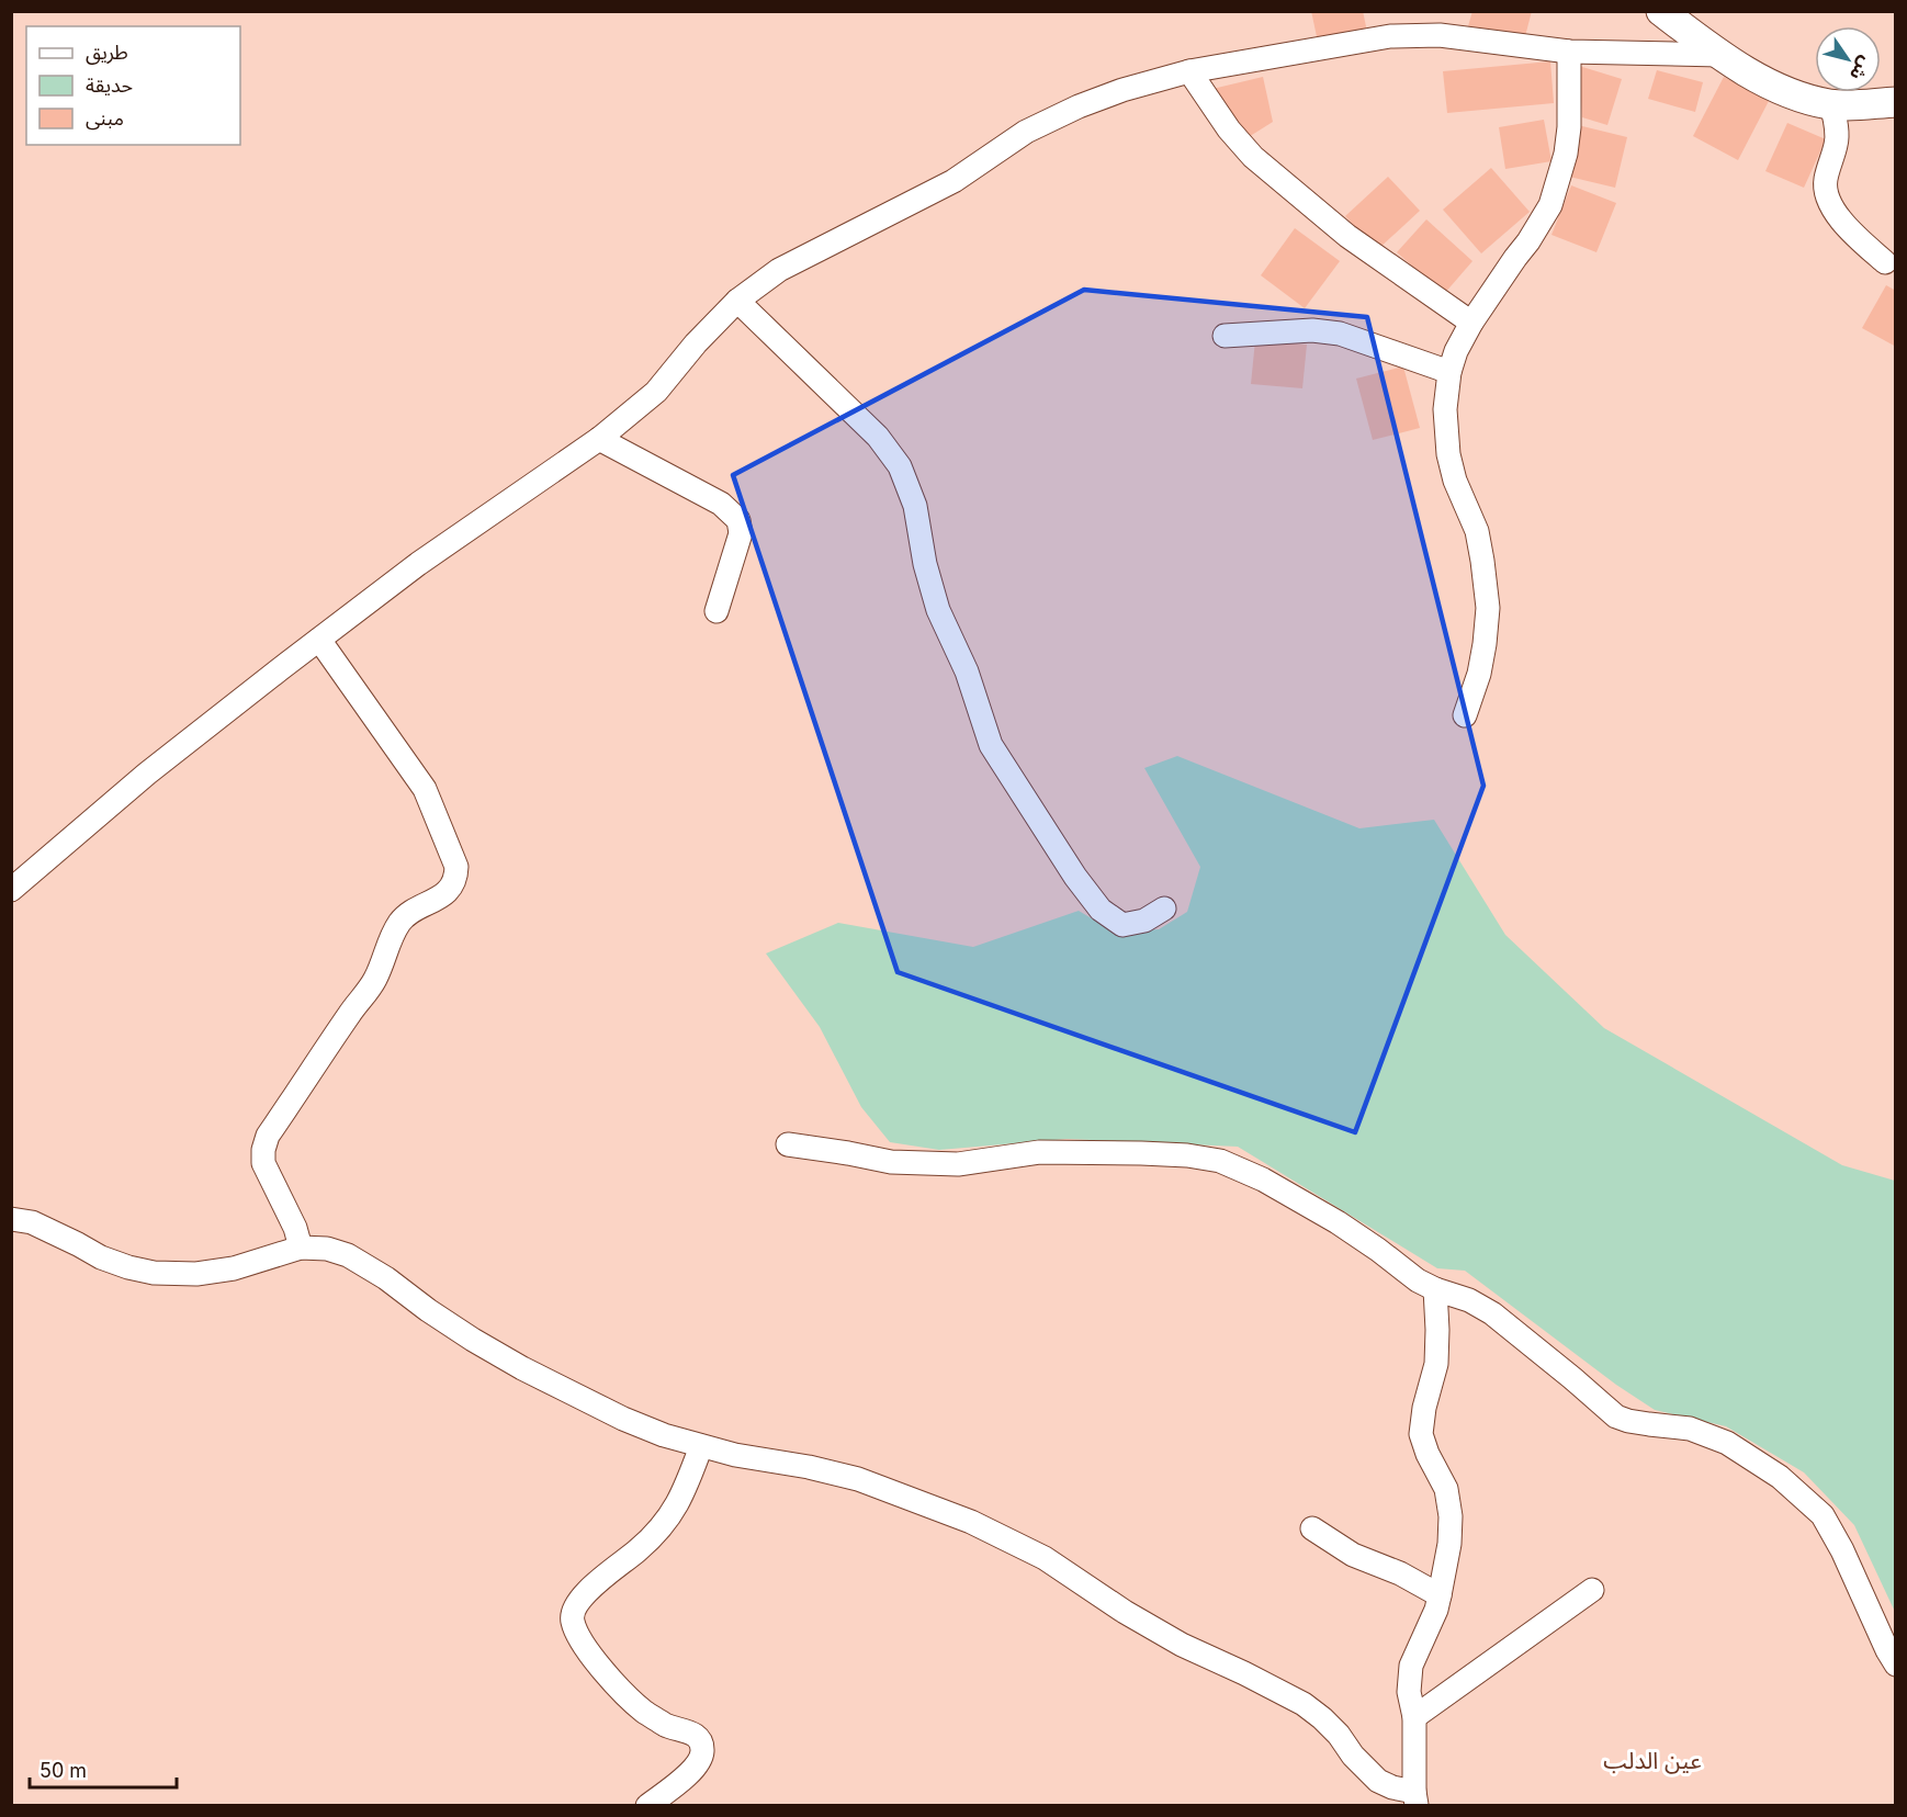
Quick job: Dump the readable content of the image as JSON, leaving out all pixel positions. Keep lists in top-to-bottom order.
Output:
{
  "districts": ["عين الدلب"],
  "legend": ["طريق", "حديقة", "مبنى"],
  "scale_bar": "50 m",
  "north": "bottom right"
}
